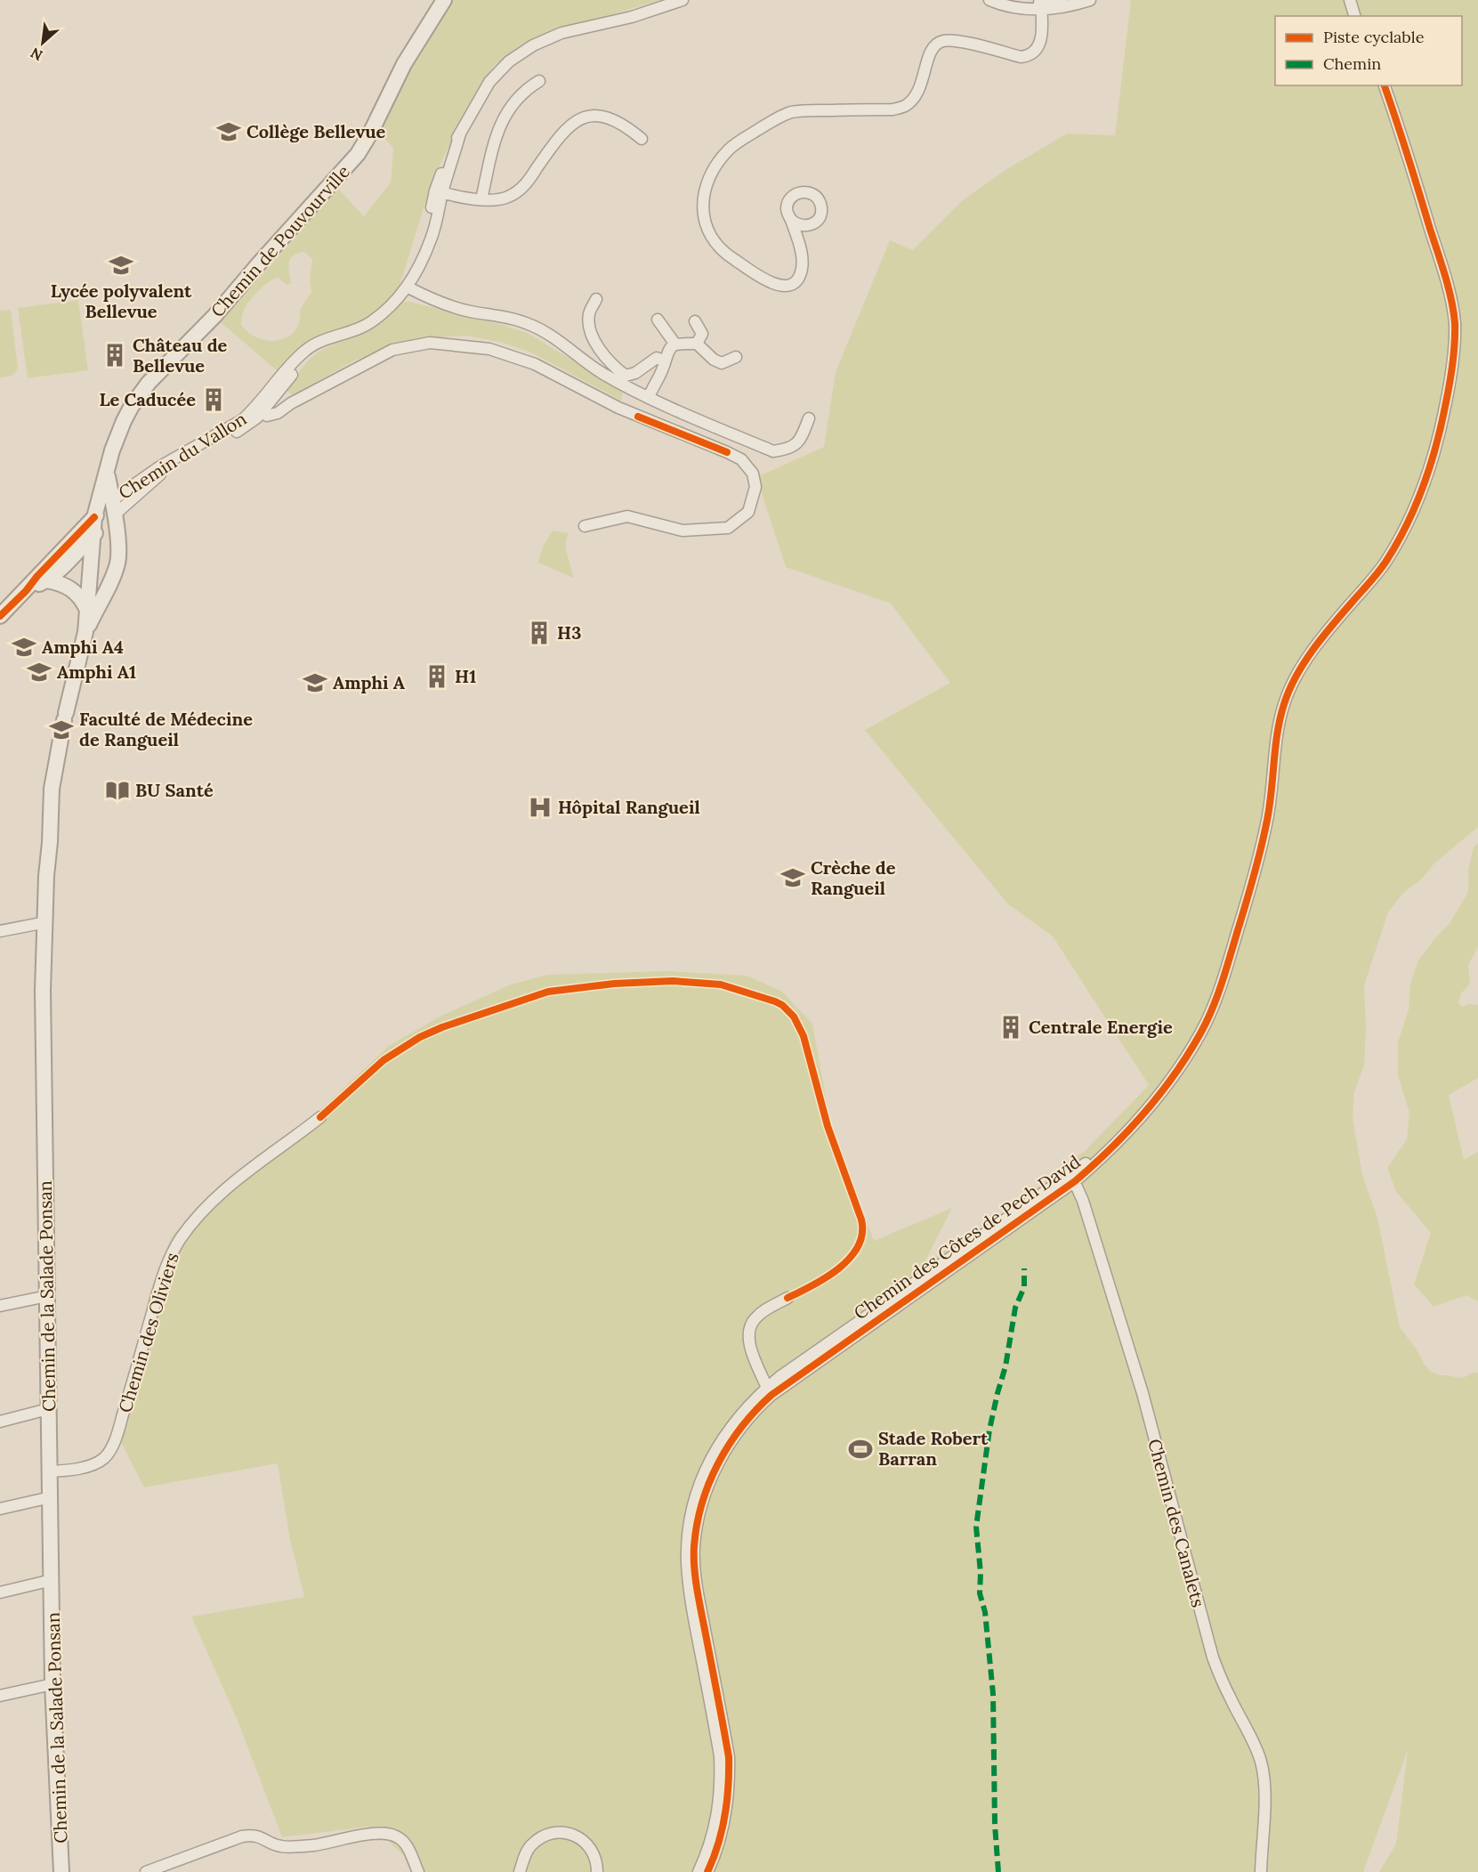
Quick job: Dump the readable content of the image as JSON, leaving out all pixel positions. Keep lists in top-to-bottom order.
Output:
{
  "streets": {
    "street": [
      "Chemin de Pouvourville",
      "Chemin du Vallon",
      "Chemin des Côtes de Pech David",
      "Chemin de la Salade Ponsan",
      "Chemin des Oliviers",
      "Chemin des Canalets"
    ]
  },
  "crossings": [
    ["Chemin de Pouvourville", "Chemin du Vallon"],
    ["Chemin de Pouvourville", "Chemin de la Salade Ponsan"],
    ["Chemin du Vallon", "Chemin de la Salade Ponsan"],
    ["Chemin des Côtes de Pech David", "Chemin des Canalets"],
    ["Chemin de la Salade Ponsan", "Chemin des Oliviers"]
  ],
  "places": {
    "school or university": [
      "Collège Bellevue",
      "Lycée polyvalent Bellevue",
      "Amphi A4",
      "Amphi A1",
      "Amphi A",
      "Faculté de Médecine de Rangueil",
      "Crèche de Rangueil"
    ],
    "building": [
      "Château de Bellevue",
      "Le Caducée",
      "H3",
      "H1",
      "Centrale Energie"
    ],
    "library": ["BU Santé"],
    "hospital": ["Hôpital Rangueil"],
    "sports": ["Stade Robert Barran"]
  },
  "legend": ["Piste cyclable", "Chemin"],
  "north": "bottom left"
}
